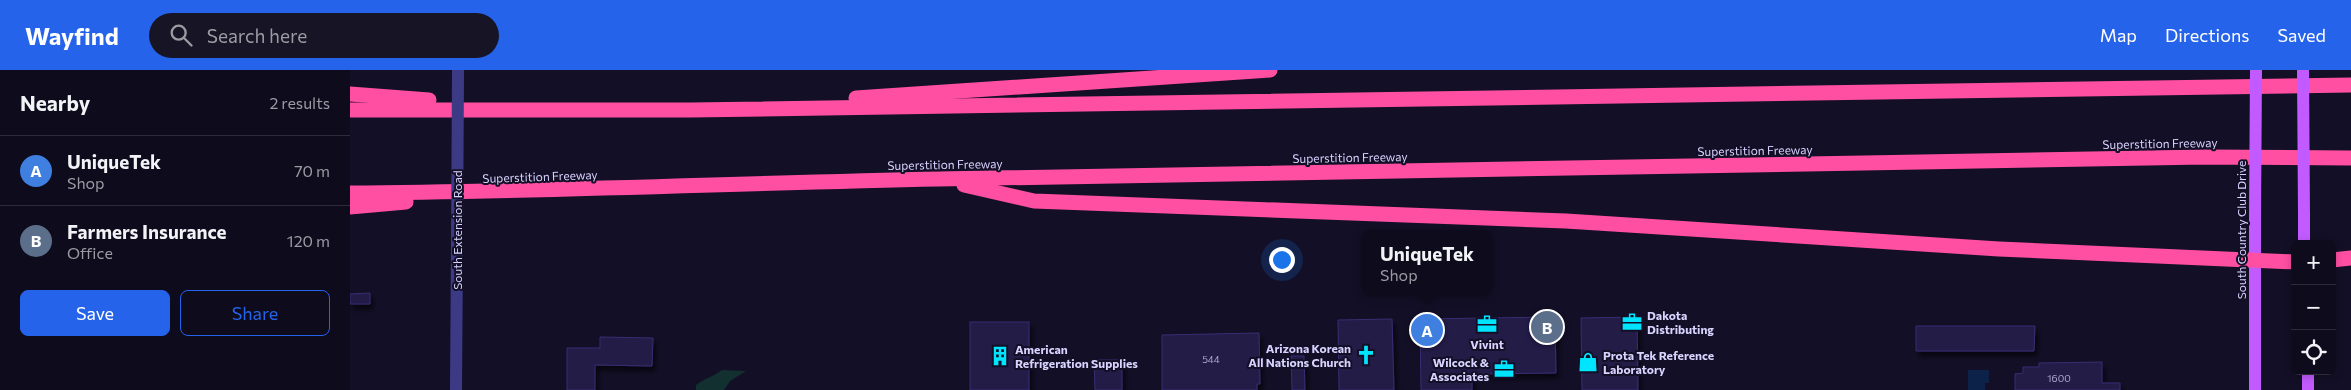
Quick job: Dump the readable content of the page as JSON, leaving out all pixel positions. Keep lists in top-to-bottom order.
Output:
{
  "streets": {
    "highway": ["Superstition Freeway"],
    "main road": ["South Country Club Drive"],
    "street": ["South Extension Road"]
  },
  "places": {
    "office": ["Dakota Distributing", "Vivint", "Wilcock & Associates"],
    "church": ["Arizona Korean All Nations Church"],
    "building": ["American Refrigeration Supplies"],
    "shop": ["Prota Tek Reference Laboratory"]
  },
  "house_numbers": ["544", "1600"],
  "page": {
    "header": "Wayfind",
    "search": "Search here",
    "nav": ["Map", "Directions", "Saved"],
    "heading": ["Nearby", "2 results"],
    "list": [
      {
        "mark": "A",
        "name": "UniqueTek",
        "note": "Shop",
        "value": "70 m"
      },
      {
        "mark": "B",
        "name": "Farmers Insurance",
        "note": "Office",
        "value": "120 m"
      }
    ],
    "popup": ["UniqueTek", "Shop"],
    "map_buttons": ["+", "−"],
    "buttons": ["Save", "Share"],
    "pins": ["B", "A"]
  }
}
